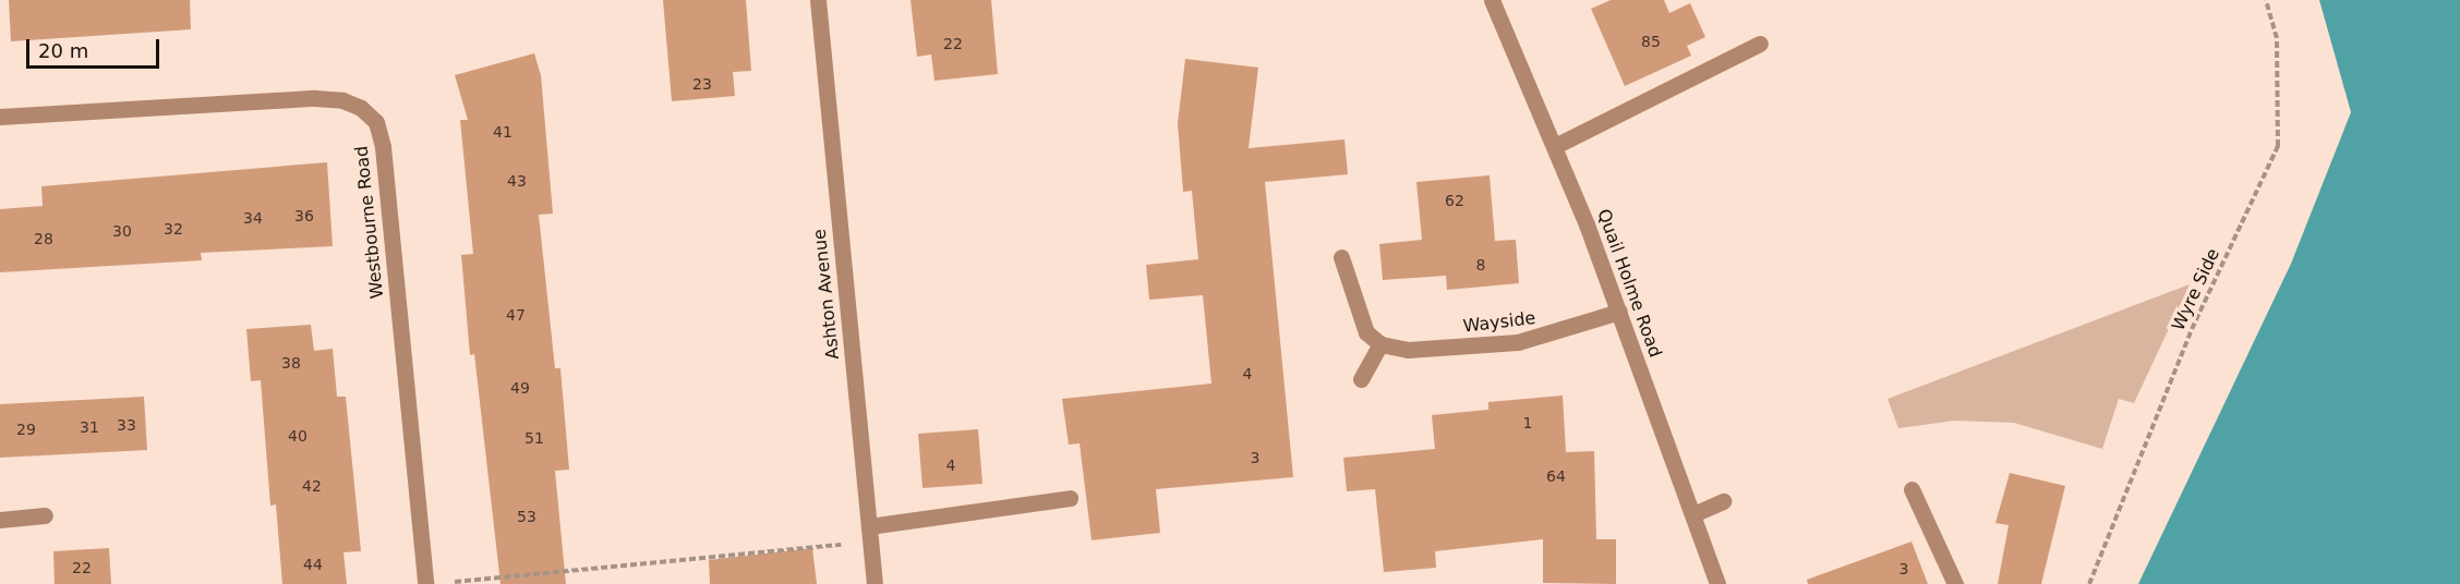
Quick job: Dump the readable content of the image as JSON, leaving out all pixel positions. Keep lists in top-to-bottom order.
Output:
{
  "streets": {
    "street": [
      "Westbourne Road",
      "Quail Holme Road",
      "Ashton Avenue",
      "Wayside"
    ],
    "path": ["Wyre Side"]
  },
  "crossings": [
    ["Quail Holme Road", "Wayside"]
  ],
  "house_numbers": [
    "85",
    "22",
    "23",
    "41",
    "43",
    "62",
    "36",
    "34",
    "32",
    "30",
    "28",
    "8",
    "47",
    "38",
    "4",
    "49",
    "1",
    "33",
    "31",
    "29",
    "40",
    "51",
    "3",
    "4",
    "64",
    "42",
    "53",
    "44",
    "22",
    "3"
  ],
  "scale_bar": "20 m"
}
